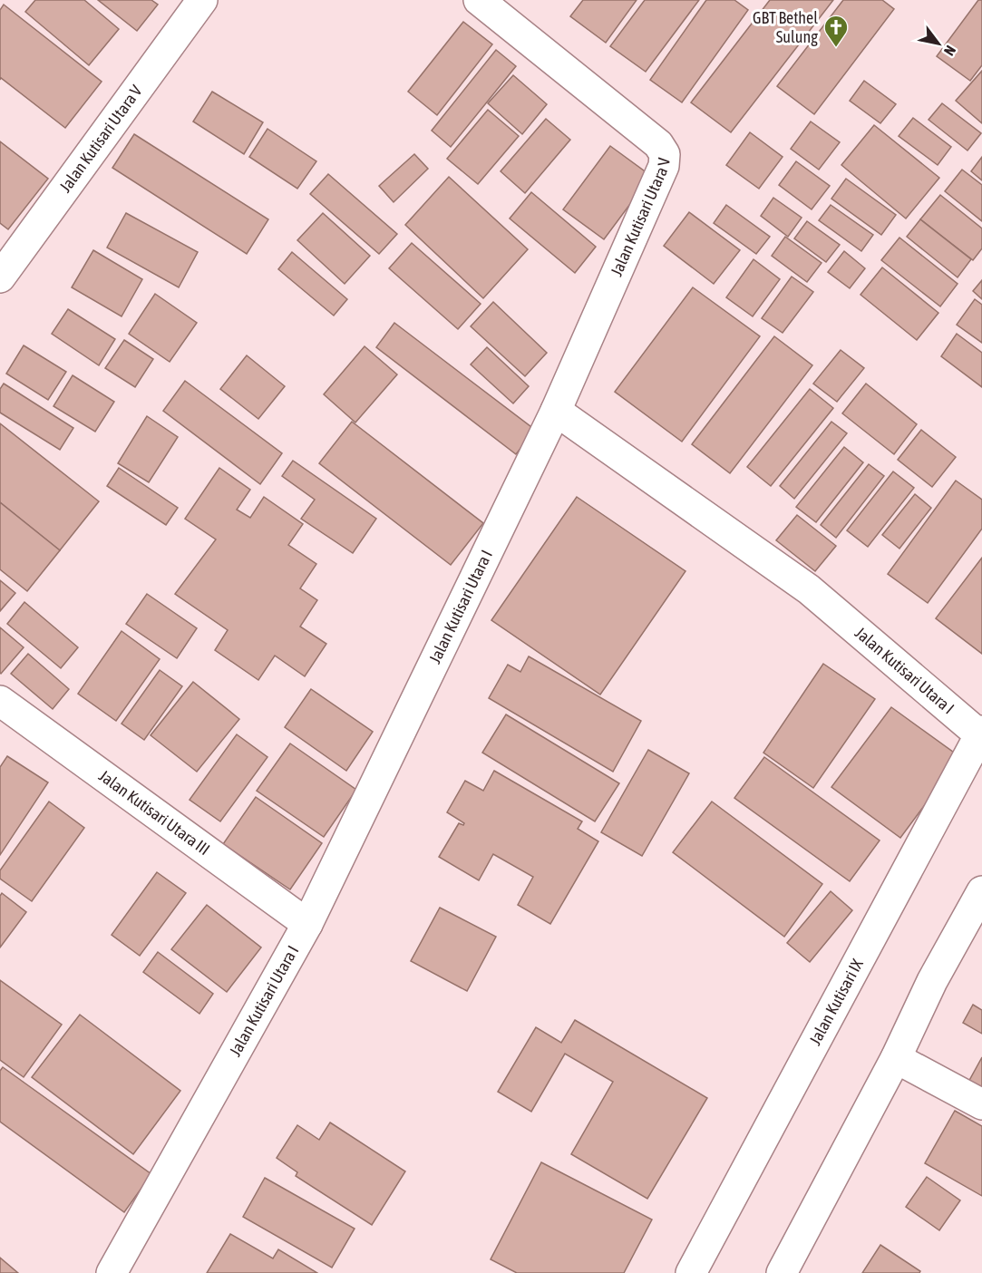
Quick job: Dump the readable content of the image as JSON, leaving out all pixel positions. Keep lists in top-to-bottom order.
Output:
{
  "streets": {
    "street": [
      "Jalan Kutisari Utara V",
      "Jalan Kutisari Utara I",
      "Jalan Kutisari Utara III",
      "Jalan Kutisari IX"
    ]
  },
  "crossings": [
    ["Jalan Kutisari Utara V", "Jalan Kutisari Utara I"],
    ["Jalan Kutisari Utara I", "Jalan Kutisari Utara III"],
    ["Jalan Kutisari Utara I", "Jalan Kutisari IX"]
  ],
  "places": {
    "church": ["GBT Bethel Sulung"]
  },
  "north": "bottom right"
}
